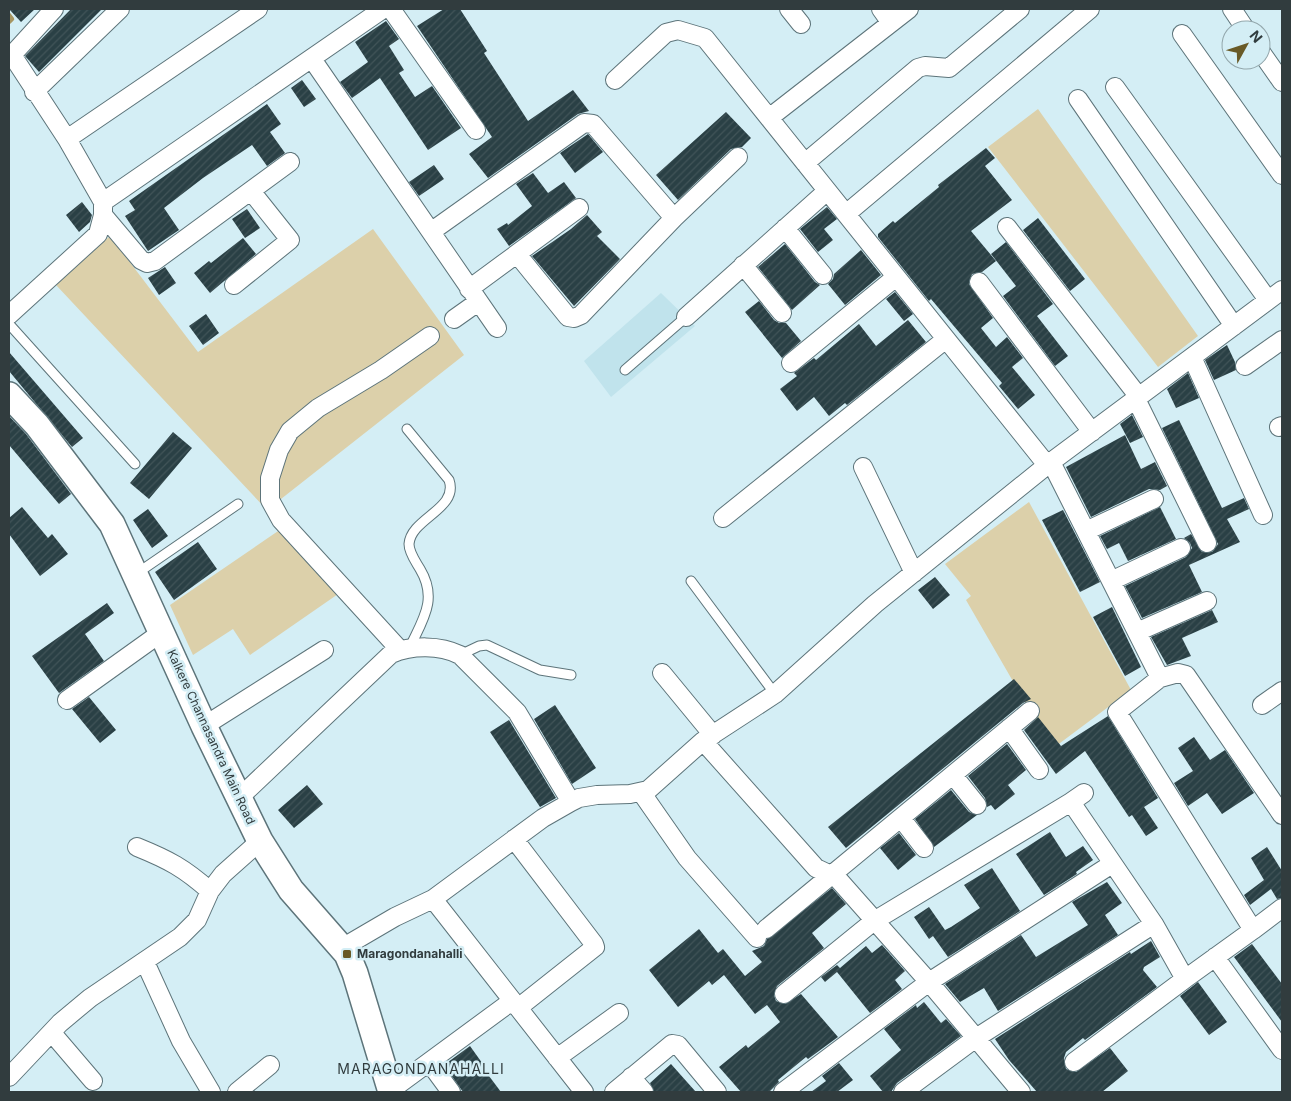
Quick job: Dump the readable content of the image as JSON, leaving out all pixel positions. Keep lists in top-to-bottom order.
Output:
{
  "streets": {
    "main road": ["Kalkere Channasandra Main Road"]
  },
  "districts": ["MARAGONDANAHALLI"],
  "places": {
    "transit": ["Maragondanahalli"]
  },
  "north": "top right"
}
